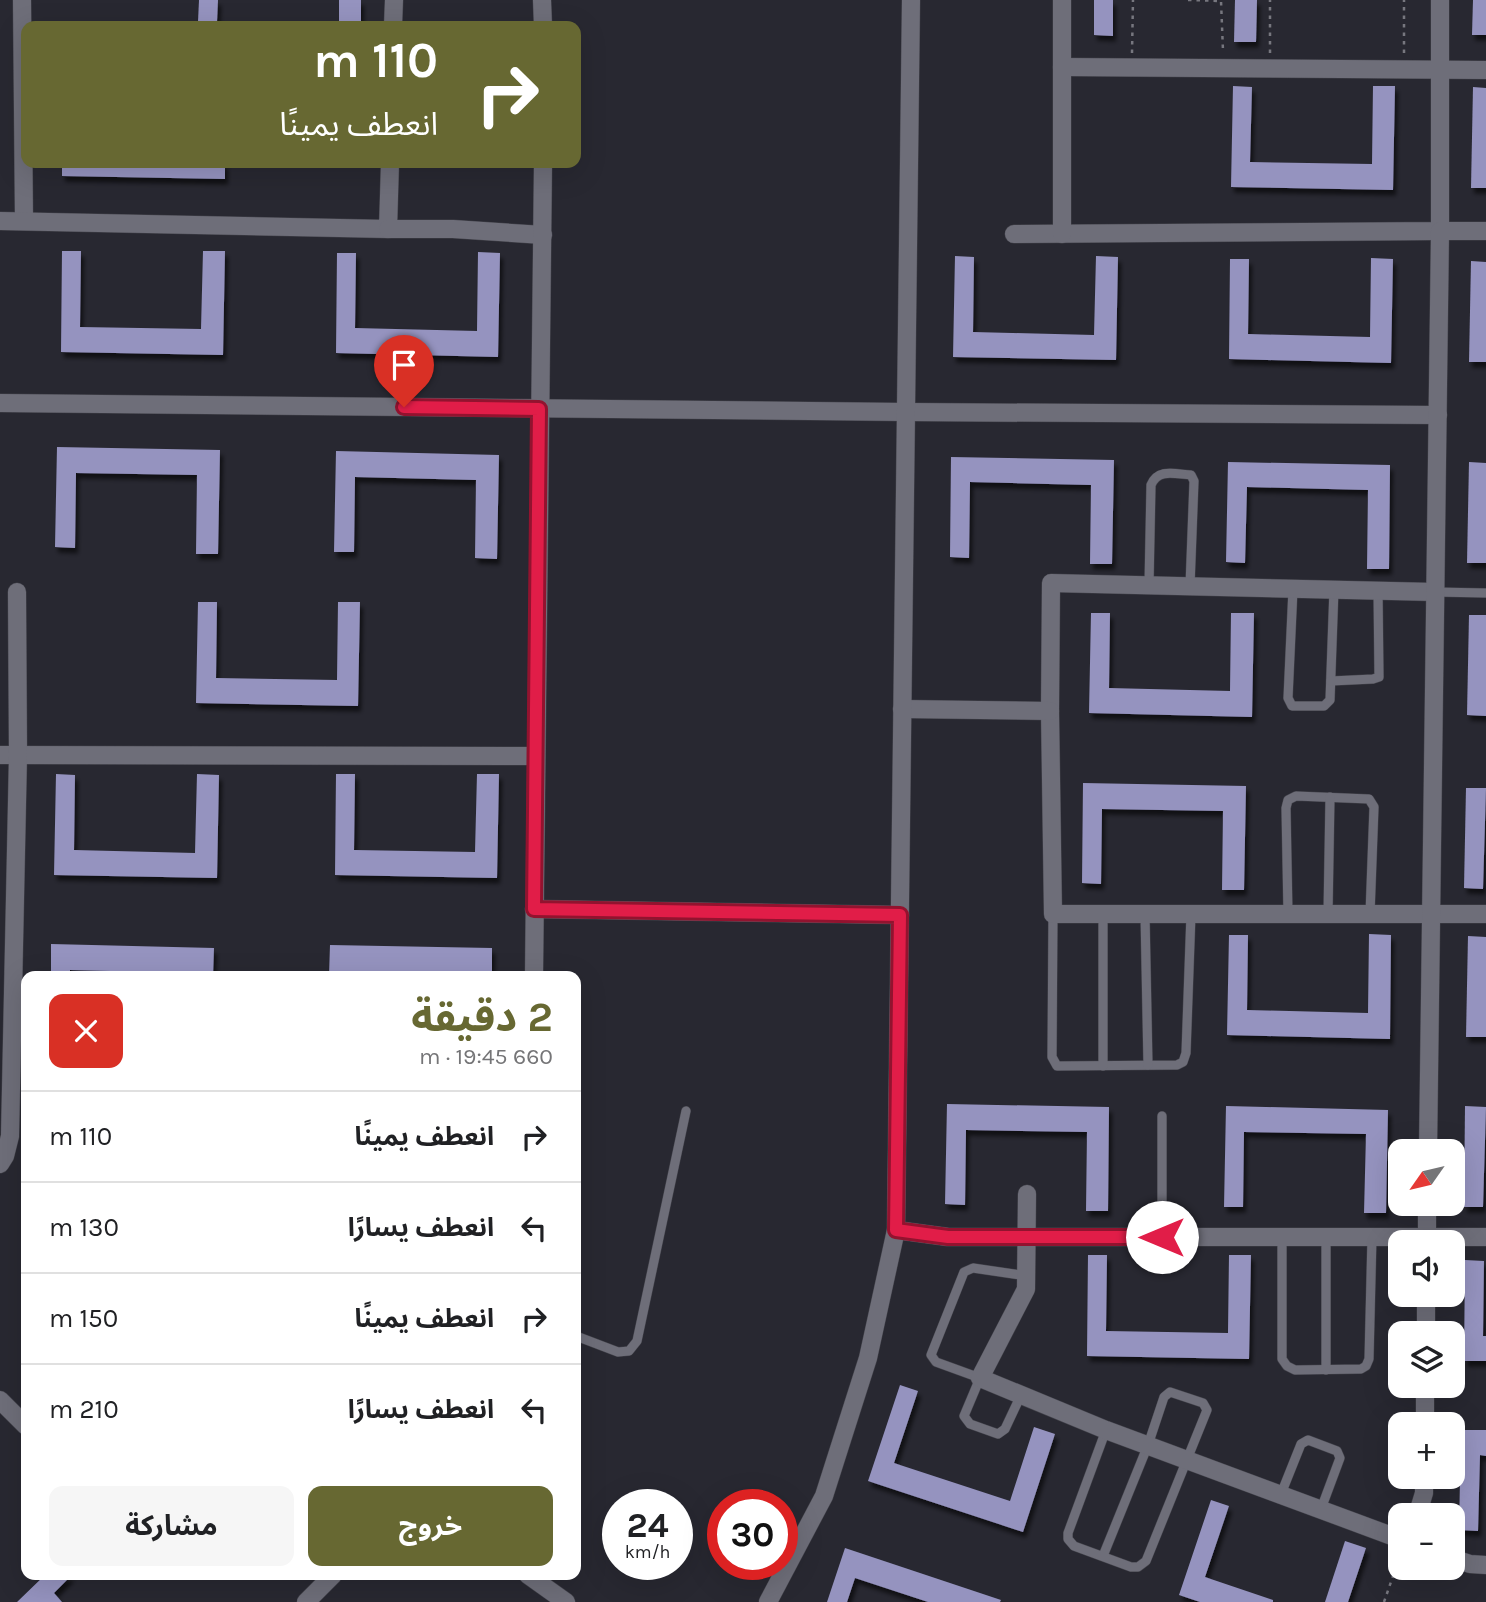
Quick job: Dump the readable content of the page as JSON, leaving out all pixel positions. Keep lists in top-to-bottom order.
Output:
{
  "north": "bottom left",
  "page": {
    "turn": ["110 m", "انعطف يمينًا"],
    "heading": ["2 دقيقة", "660 m · 19:45"],
    "list": [
      {
        "name": "انعطف يمينًا",
        "value": "110 m"
      },
      {
        "name": "انعطف يسارًا",
        "value": "130 m"
      },
      {
        "name": "انعطف يمينًا",
        "value": "150 m"
      },
      {
        "name": "انعطف يسارًا",
        "value": "210 m"
      }
    ],
    "map_buttons": ["+", "−"],
    "buttons": ["خروج", "مشاركة"],
    "speed": "24 km/h",
    "limit": "30"
  }
}
